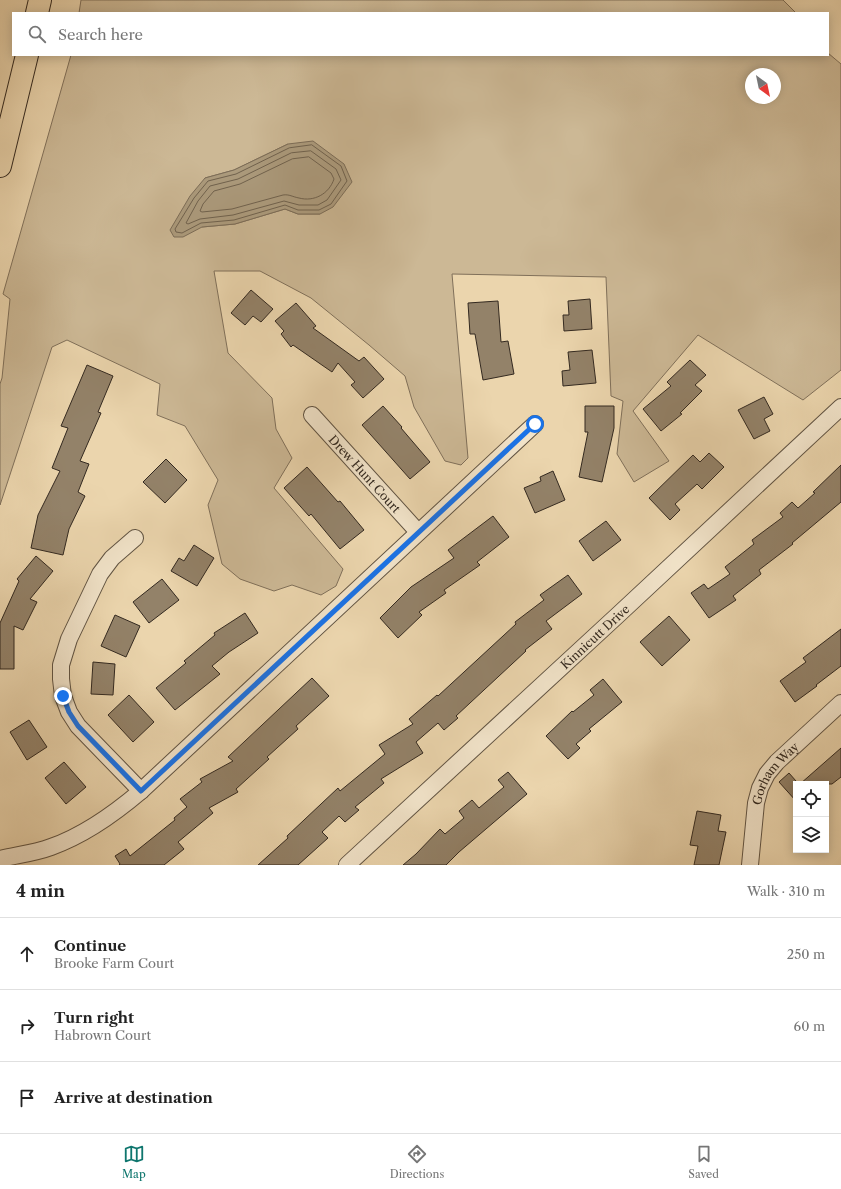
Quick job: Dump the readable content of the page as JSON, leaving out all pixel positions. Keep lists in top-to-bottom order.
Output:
{
  "streets": {
    "street": ["Drew Hunt Court", "Kinnicutt Drive", "Gorham Way"]
  },
  "north": "bottom right",
  "page": {
    "search": "Search here",
    "heading": ["4 min", "Walk · 310 m"],
    "list": [
      ["Continue", "Brooke Farm Court", "250 m"],
      ["Turn right", "Habrown Court", "60 m"],
      "Arrive at destination"
    ],
    "nav": ["Map", "Directions", "Saved"]
  }
}
